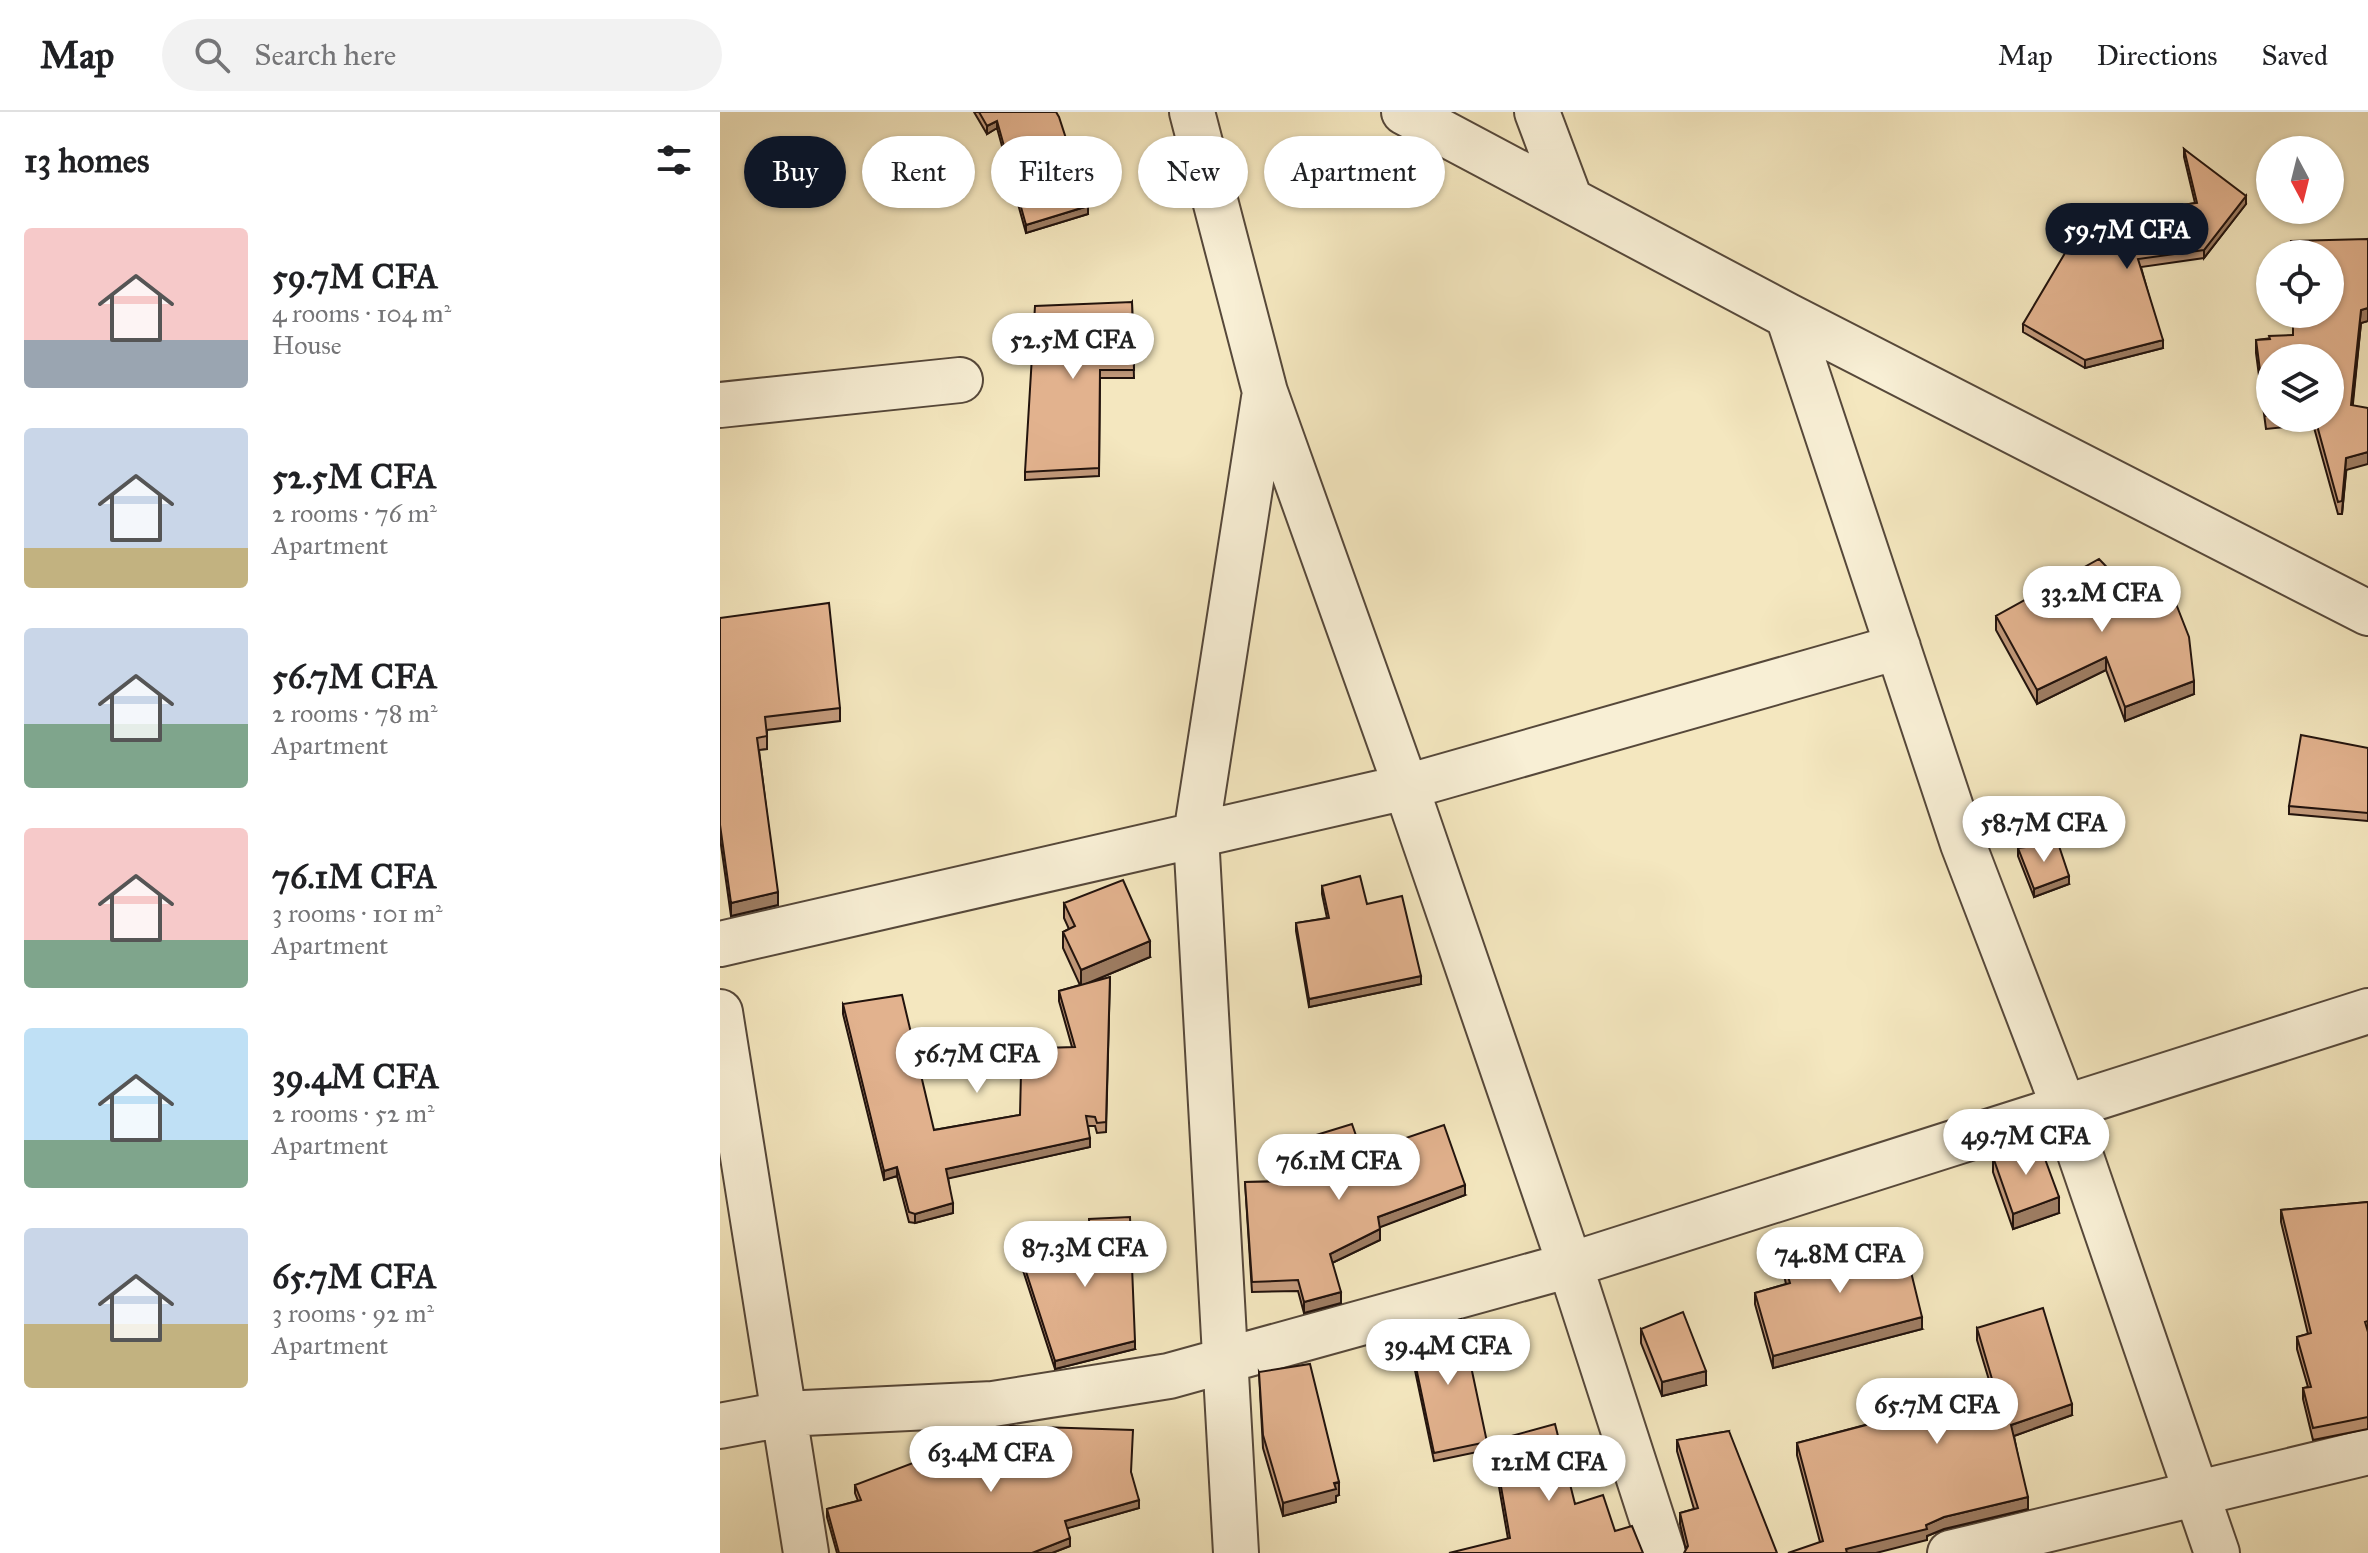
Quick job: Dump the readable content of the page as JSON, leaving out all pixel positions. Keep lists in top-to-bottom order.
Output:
{
  "north": "bottom",
  "page": {
    "header": "Map",
    "search": "Search here",
    "nav": ["Map", "Directions", "Saved"],
    "heading": "13 homes",
    "chip": [
      "Buy",
      "Rent",
      "Filters",
      "New",
      "Apartment"
    ],
    "price": [
      "59.7M CFA",
      "52.5M CFA",
      "33.2M CFA",
      "58.7M CFA",
      "56.7M CFA",
      "49.7M CFA",
      "76.1M CFA",
      "87.3M CFA",
      "74.8M CFA",
      "39.4M CFA",
      "65.7M CFA",
      "63.4M CFA",
      "121M CFA"
    ],
    "list": [
      {
        "name": "59.7M CFA",
        "note": "4 rooms · 104 m² · House"
      },
      {
        "name": "52.5M CFA",
        "note": "2 rooms · 76 m² · Apartment"
      },
      {
        "name": "56.7M CFA",
        "note": "2 rooms · 78 m² · Apartment"
      },
      {
        "name": "76.1M CFA",
        "note": "3 rooms · 101 m² · Apartment"
      },
      {
        "name": "39.4M CFA",
        "note": "2 rooms · 52 m² · Apartment"
      },
      {
        "name": "65.7M CFA",
        "note": "3 rooms · 92 m² · Apartment"
      }
    ]
  }
}
